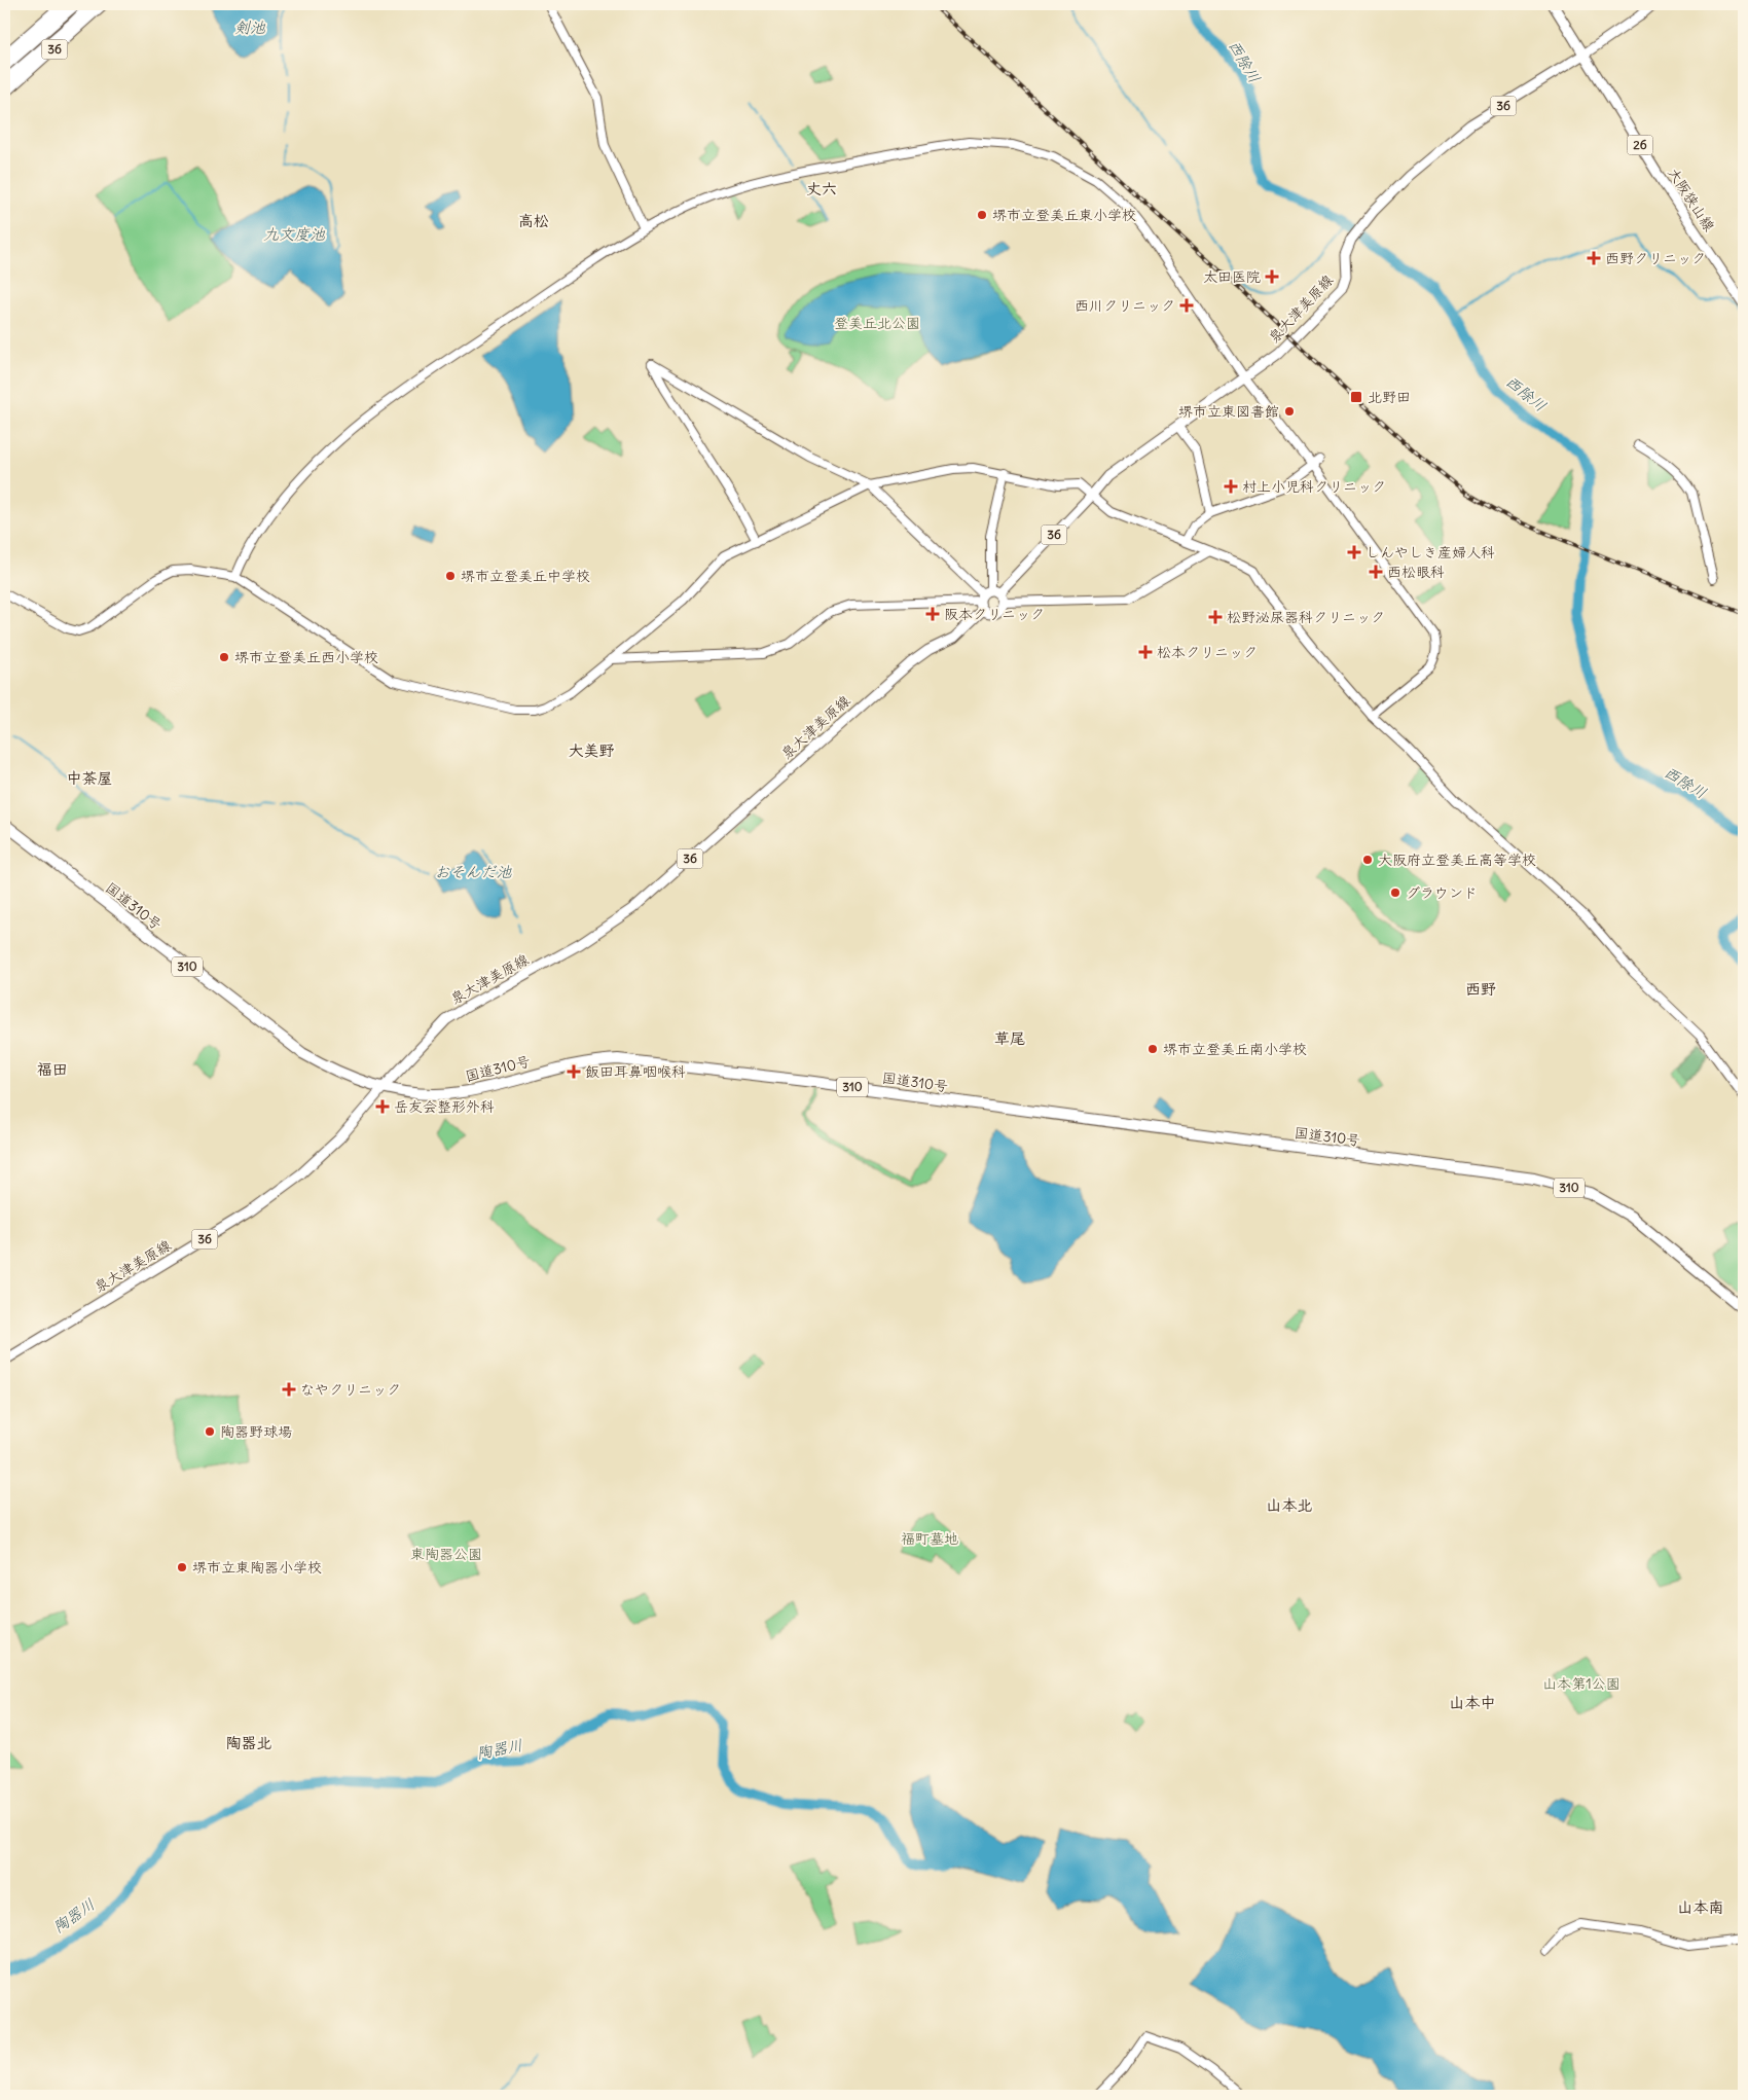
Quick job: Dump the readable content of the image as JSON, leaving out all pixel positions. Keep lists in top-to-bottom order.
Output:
{
  "streets": {
    "highway": ["国道310号", "310"],
    "main road": [
      "36",
      "26",
      "大阪狭山線",
      "泉大津美原線"
    ]
  },
  "crossings": [
    ["大阪狭山線", "泉大津美原線"],
    ["泉大津美原線", "国道310号"]
  ],
  "districts": [
    "丈六",
    "高松",
    "大美野",
    "中茶屋",
    "西野",
    "草尾",
    "福田",
    "山本北",
    "山本中",
    "陶器北",
    "山本南"
  ],
  "water": [
    "剣池",
    "西除川",
    "九文度池",
    "おそんだ池",
    "陶器川"
  ],
  "parks": [
    "登美丘北公園",
    "福町墓地",
    "東陶器公園",
    "山本第1公園"
  ],
  "places": {
    "other": [
      "堺市立登美丘東小学校",
      "堺市立東図書館",
      "堺市立登美丘中学校",
      "堺市立登美丘西小学校",
      "大阪府立登美丘高等学校",
      "グラウンド",
      "堺市立登美丘南小学校",
      "陶器野球場",
      "堺市立東陶器小学校"
    ],
    "health": [
      "西野クリニック",
      "太田医院",
      "西川クリニック",
      "村上小児科クリニック",
      "しんやしき産婦人科",
      "西松眼科",
      "阪本クリニック",
      "松野泌尿器科クリニック",
      "松本クリニック",
      "飯田耳鼻咽喉科",
      "岳友会整形外科",
      "なやクリニック"
    ],
    "transit": ["北野田"]
  }
}
